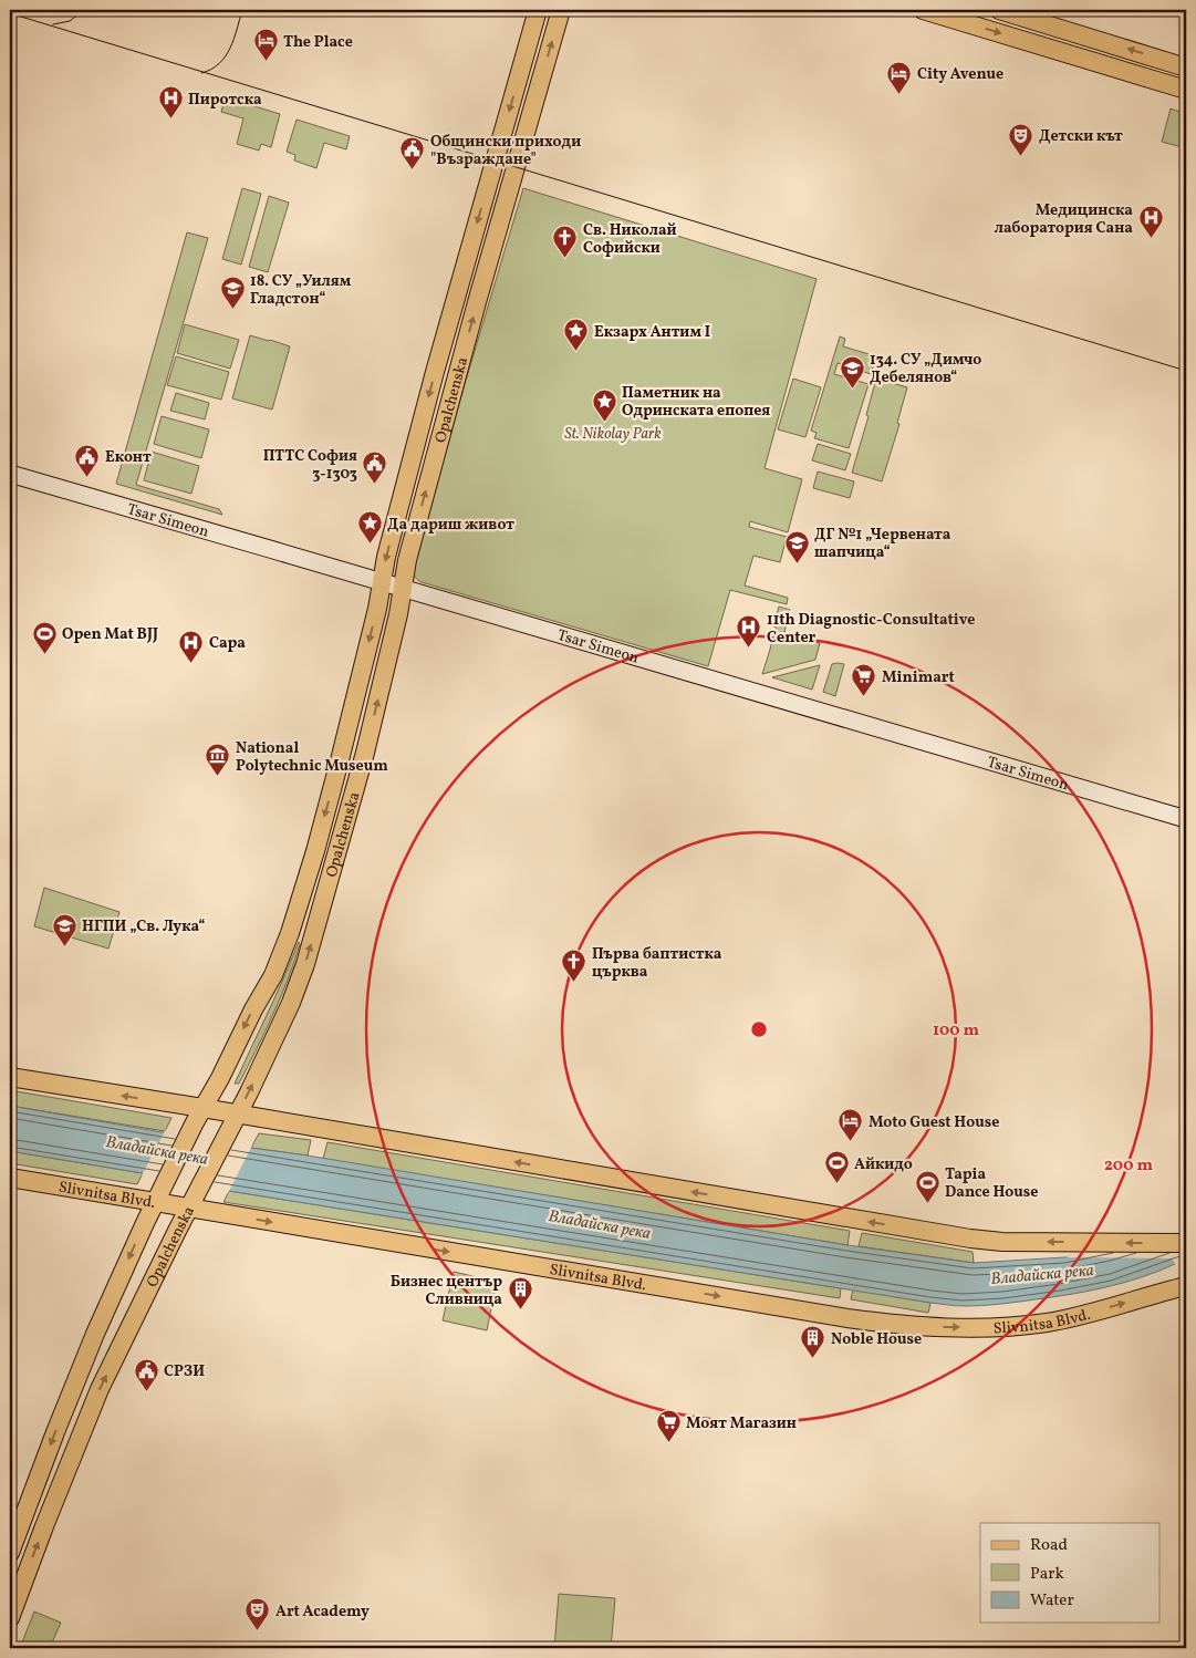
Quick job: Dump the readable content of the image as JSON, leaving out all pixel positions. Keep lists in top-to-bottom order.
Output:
{
  "streets": {
    "main road": ["Opalchenska", "Slivnitsa Blvd."],
    "street": ["Tsar Simeon"]
  },
  "crossings": [
    ["Opalchenska", "Tsar Simeon"],
    ["Opalchenska", "Slivnitsa Blvd."]
  ],
  "water": ["Владайска река"],
  "parks": ["St. Nikolay Park"],
  "places": {
    "hotel": ["The Place", "City Avenue", "Moto Guest House"],
    "hospital": [
      "Пиротска",
      "Медицинска лаборатория Сана",
      "11th Diagnostic-Consultative Center",
      "Сара"
    ],
    "theatre": ["Детски кът", "Art Academy"],
    "public building": [
      "Общински приходи \"Възраждане\"",
      "Еконт",
      "ПТТС София 3-1303",
      "СРЗИ"
    ],
    "church": ["Св. Николай Софийски", "Първа баптистка църква"],
    "school or university": [
      "18. СУ „Уилям Гладстон“",
      "134. СУ „Димчо Дебелянов“",
      "ДГ №1 „Червената шапчица“",
      "НГПИ „Св. Лука“"
    ],
    "place": ["Екзарх Антим I", "Паметник на Одринската епопея", "Да дариш живот"],
    "sports": ["Open Mat BJJ", "Айкидо", "Tapia Dance House"],
    "supermarket": ["Minimart", "Моят Магазин"],
    "museum": ["National Polytechnic Museum"],
    "building": ["Бизнес център Сливница", "Noble House"]
  },
  "legend": ["Road", "Park", "Water"],
  "rings": ["100 m", "200 m"]
}
